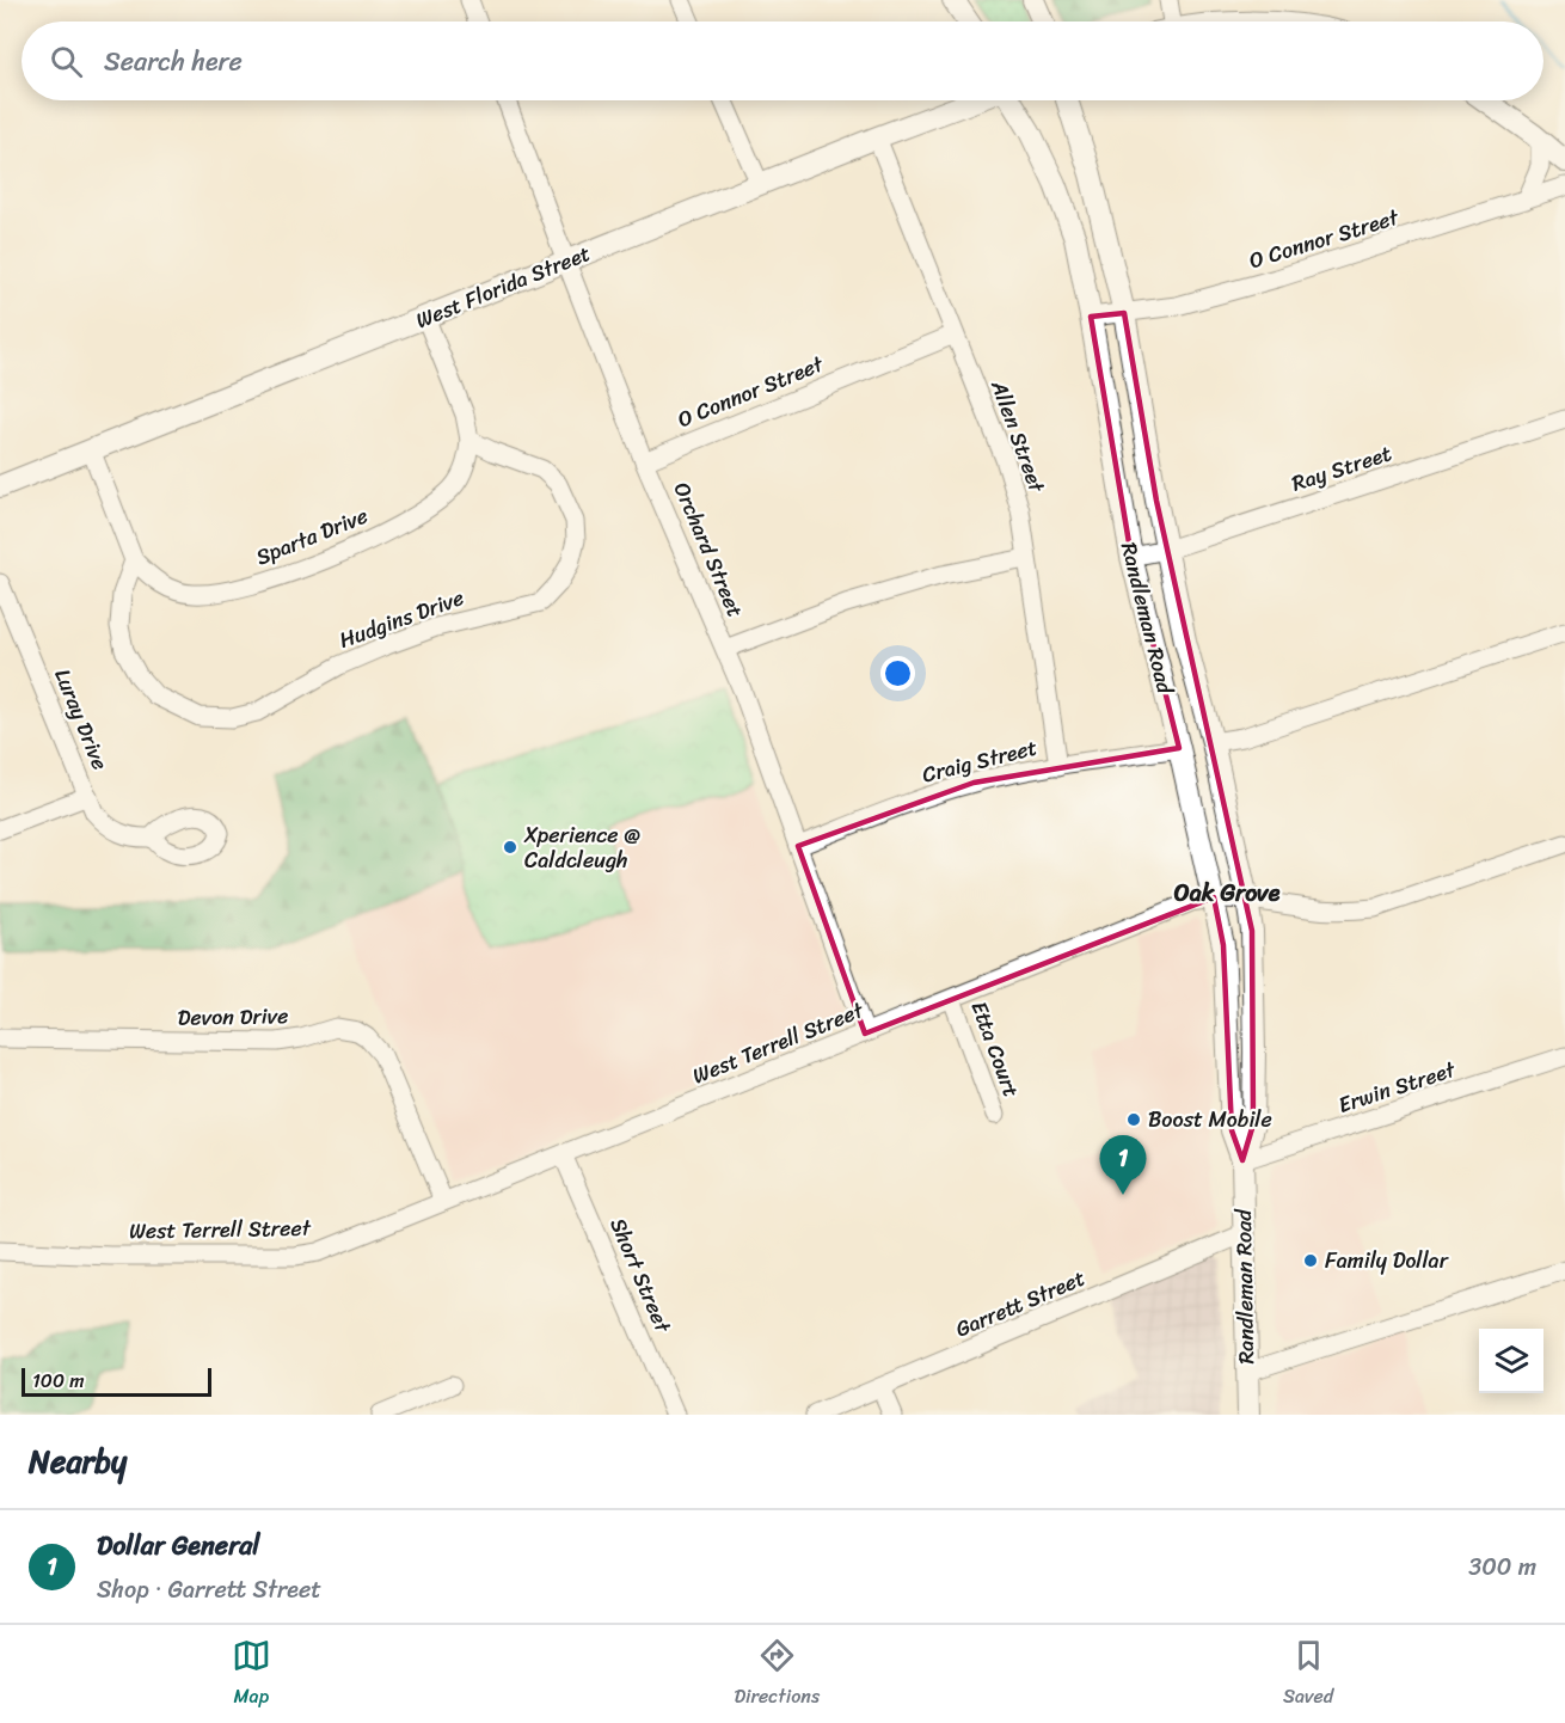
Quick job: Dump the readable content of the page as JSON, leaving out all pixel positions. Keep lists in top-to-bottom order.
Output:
{
  "streets": {
    "main road": ["West Florida Street", "Randleman Road"],
    "street": [
      "O Connor Street",
      "Allen Street",
      "Ray Street",
      "Sparta Drive",
      "Orchard Street",
      "Hudgins Drive",
      "Luray Drive",
      "Craig Street",
      "Devon Drive",
      "West Terrell Street",
      "Etta Court",
      "Erwin Street",
      "Short Street",
      "Garrett Street"
    ]
  },
  "crossings": [
    ["O Connor Street", "Allen Street"],
    ["O Connor Street", "Orchard Street"],
    ["O Connor Street", "Randleman Road"],
    ["West Florida Street", "Allen Street"],
    ["West Florida Street", "Orchard Street"],
    ["Allen Street", "Craig Street"],
    ["Ray Street", "Randleman Road"],
    ["Sparta Drive", "Hudgins Drive"],
    ["Orchard Street", "Craig Street"],
    ["Orchard Street", "West Terrell Street"],
    ["Randleman Road", "Craig Street"],
    ["Randleman Road", "West Terrell Street"],
    ["Randleman Road", "Erwin Street"],
    ["Randleman Road", "Garrett Street"],
    ["Devon Drive", "West Terrell Street"],
    ["West Terrell Street", "Etta Court"],
    ["West Terrell Street", "Short Street"]
  ],
  "districts": ["Oak Grove"],
  "places": ["Xperience @ Caldcleugh", "Boost Mobile", "Family Dollar"],
  "scale_bar": "100 m",
  "page": {
    "search": "Search here",
    "pins": "1",
    "scale": "100 m",
    "heading": "Nearby",
    "list": [
      {
        "mark": "1",
        "name": "Dollar General",
        "note": "Shop · Garrett Street",
        "value": "300 m"
      }
    ],
    "nav": ["Map", "Directions", "Saved"]
  }
}
